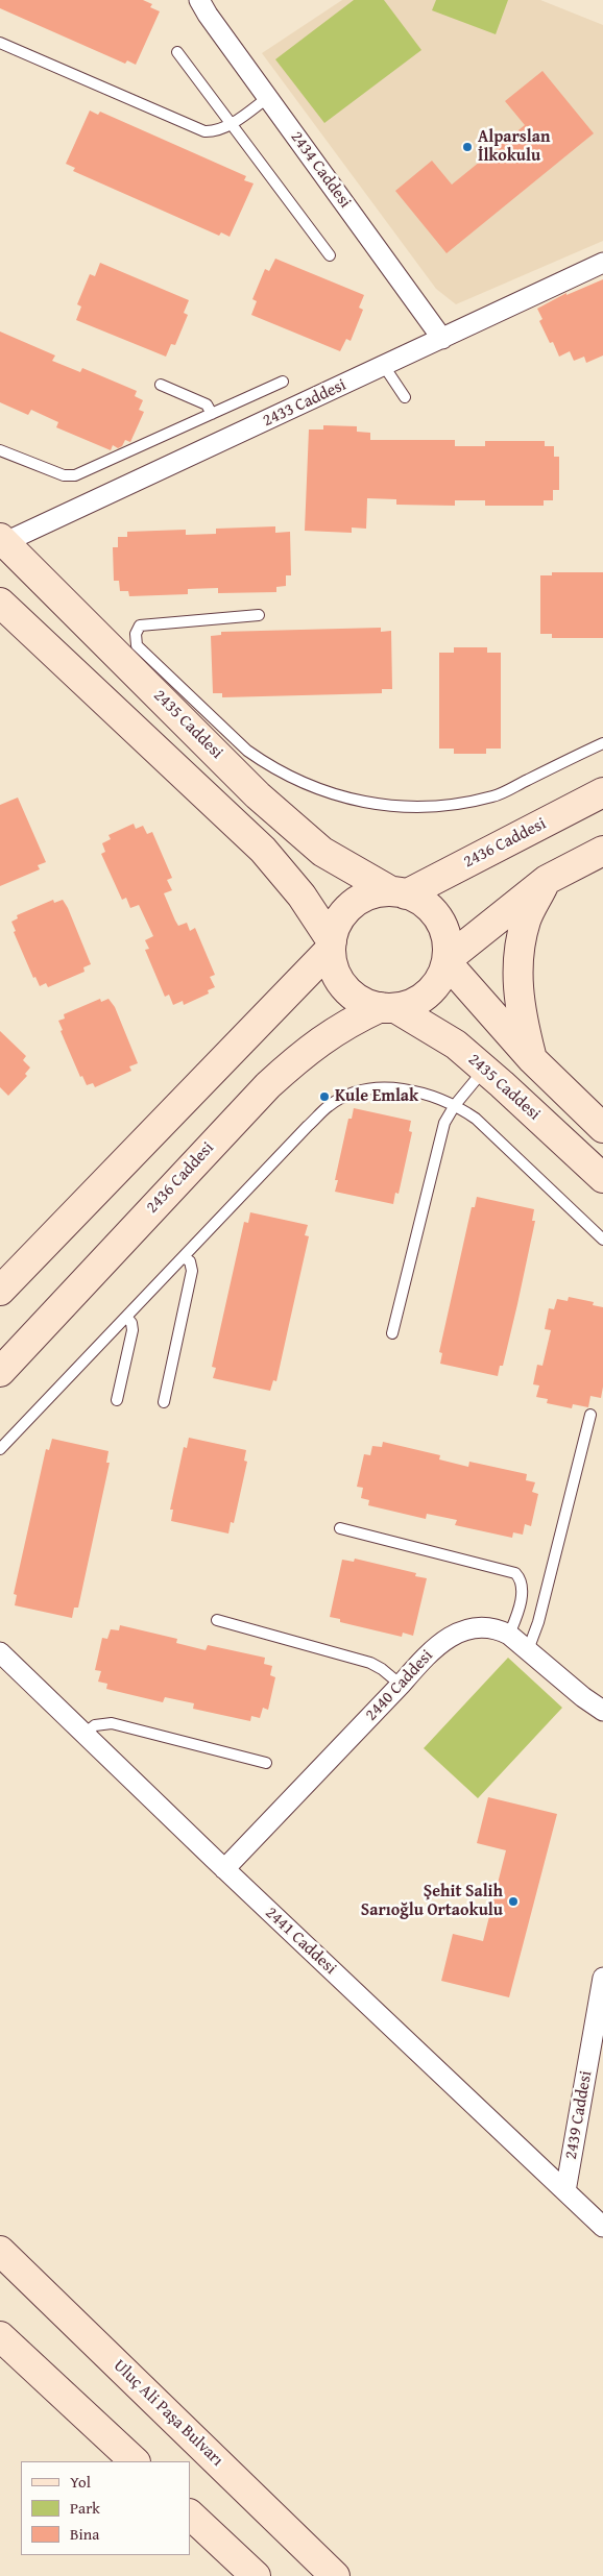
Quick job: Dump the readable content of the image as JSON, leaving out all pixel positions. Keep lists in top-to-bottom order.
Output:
{
  "streets": {
    "street": [
      "2434 Caddesi",
      "2433 Caddesi",
      "2435 Caddesi",
      "2436 Caddesi",
      "2440 Caddesi",
      "2441 Caddesi",
      "2439 Caddesi",
      "Uluç Ali Paşa Bulvarı"
    ]
  },
  "crossings": [
    ["2434 Caddesi", "2433 Caddesi"],
    ["2433 Caddesi", "2435 Caddesi"],
    ["2435 Caddesi", "2436 Caddesi"],
    ["2440 Caddesi", "2441 Caddesi"],
    ["2441 Caddesi", "2439 Caddesi"]
  ],
  "places": ["Alparslan İlkokulu", "Kule Emlak", "Şehit Salih Sarıoğlu Ortaokulu"],
  "legend": ["Yol", "Park", "Bina"]
}
